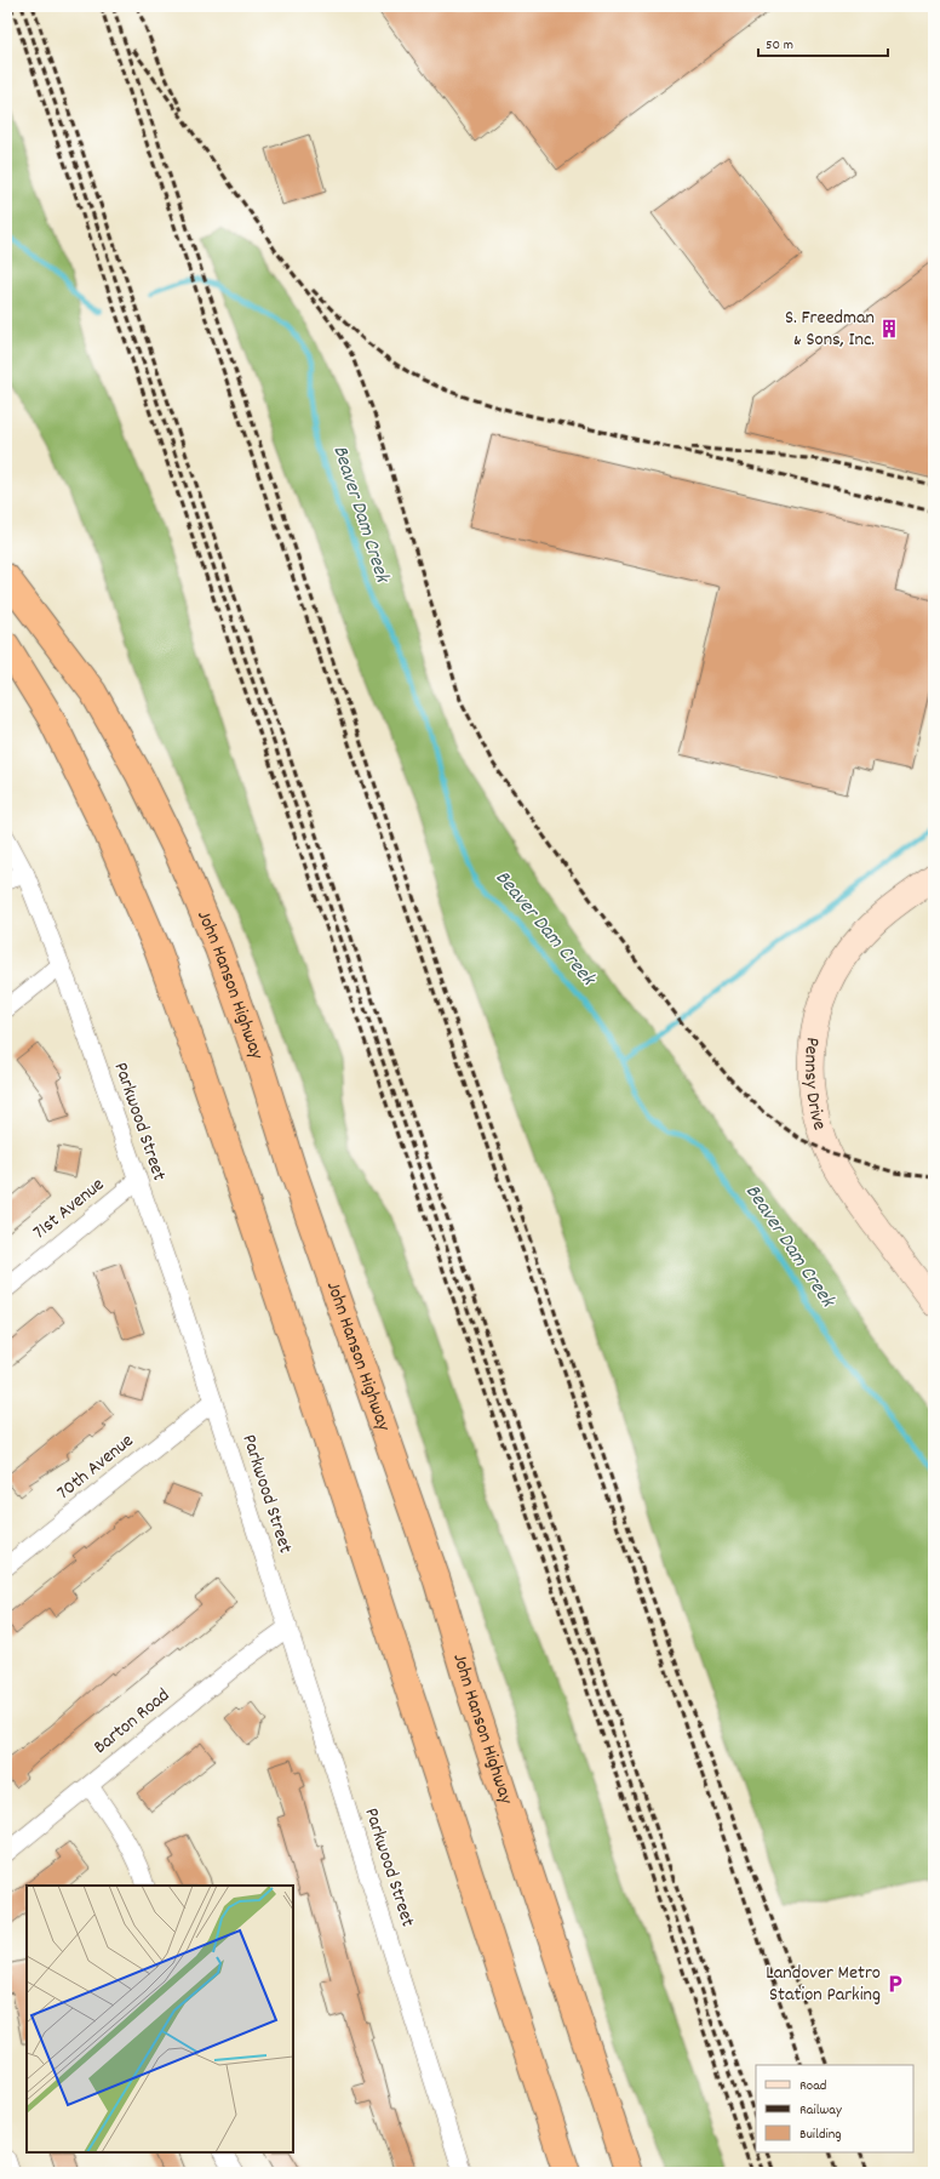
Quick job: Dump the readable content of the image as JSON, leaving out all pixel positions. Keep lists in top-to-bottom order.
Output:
{
  "streets": {
    "highway": ["John Hanson Highway"],
    "main road": ["Pennsy Drive"],
    "street": [
      "Parkwood Street",
      "71st Avenue",
      "70th Avenue",
      "Barton Road"
    ]
  },
  "crossings": [
    ["Parkwood Street", "71st Avenue"],
    ["Parkwood Street", "70th Avenue"],
    ["Parkwood Street", "Barton Road"]
  ],
  "water": ["Beaver Dam Creek"],
  "places": {
    "building": ["S. Freedman & Sons, Inc."],
    "parking": ["Landover Metro Station Parking"]
  },
  "legend": ["Road", "Railway", "Building"],
  "scale_bar": "50 m"
}
